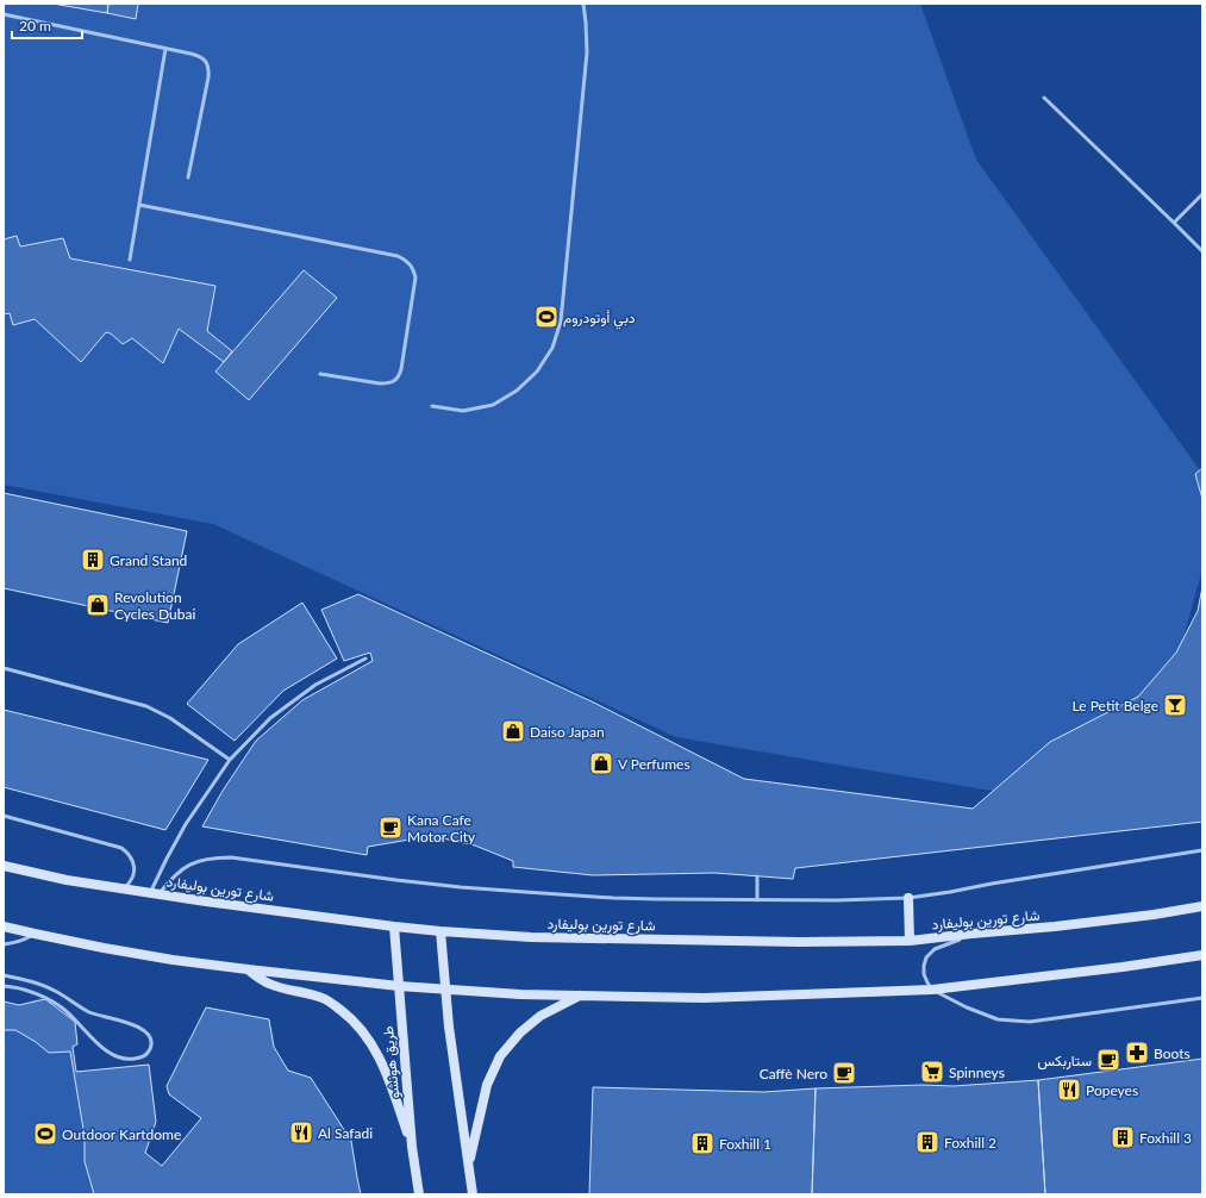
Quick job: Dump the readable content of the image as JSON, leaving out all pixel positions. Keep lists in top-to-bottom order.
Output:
{
  "streets": {
    "main road": ["شارع تورين بوليفارد", "طريق هونشو"]
  },
  "crossings": [
    ["شارع تورين بوليفارد", "طريق هونشو"]
  ],
  "places": {
    "sports": ["دبي أوتودروم", "Outdoor Kartdome"],
    "building": [
      "Grand Stand",
      "Foxhill 3",
      "Foxhill 2",
      "Foxhill 1"
    ],
    "shop": ["Revolution Cycles Dubai", "Daiso Japan", "V Perfumes"],
    "bar": ["Le Petit Belge"],
    "cafe": ["Kana Cafe Motor City", "ستاربكس", "Caffè Nero"],
    "pharmacy": ["Boots"],
    "supermarket": ["Spinneys"],
    "restaurant": ["Popeyes", "Al Safadi"]
  },
  "scale_bar": "20 m"
}
